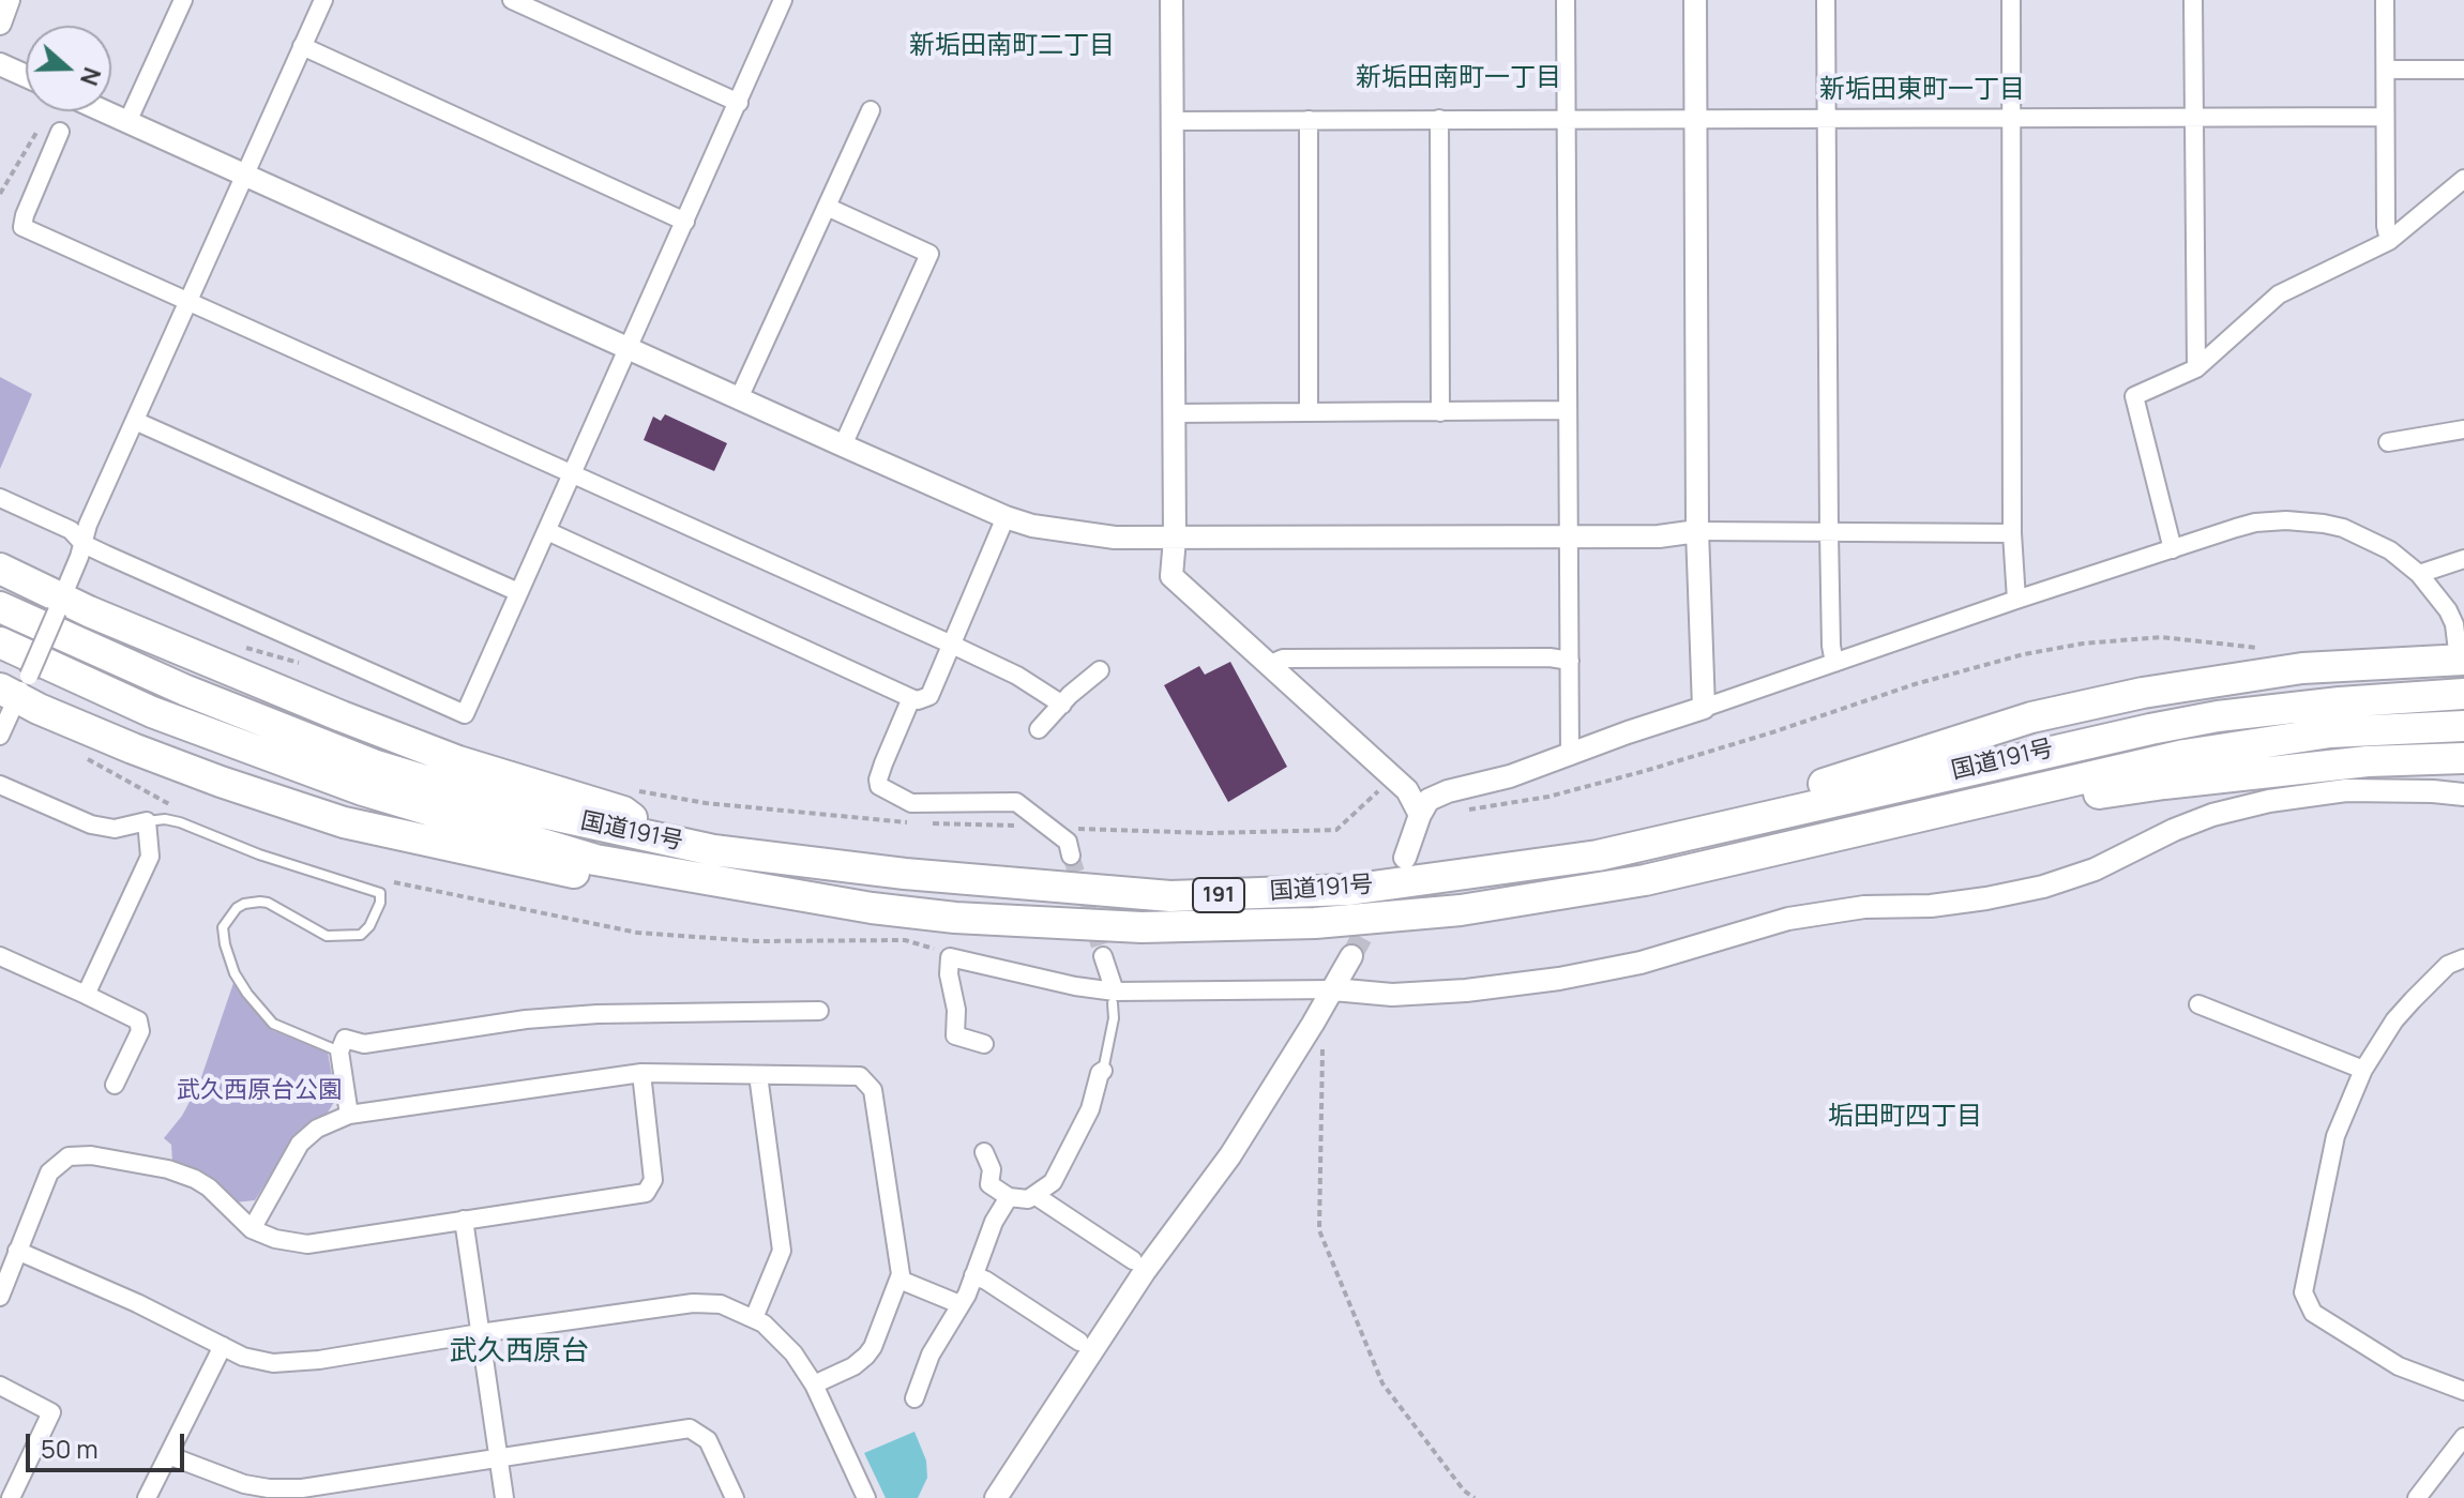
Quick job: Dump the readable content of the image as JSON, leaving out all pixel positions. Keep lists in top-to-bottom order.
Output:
{
  "streets": {
    "highway": ["国道191号", "191"]
  },
  "districts": [
    "新垢田南町二丁目",
    "新垢田南町一丁目",
    "新垢田東町一丁目",
    "垢田町四丁目",
    "武久西原台"
  ],
  "parks": ["武久西原台公園"],
  "scale_bar": "50 m",
  "north": "right"
}
